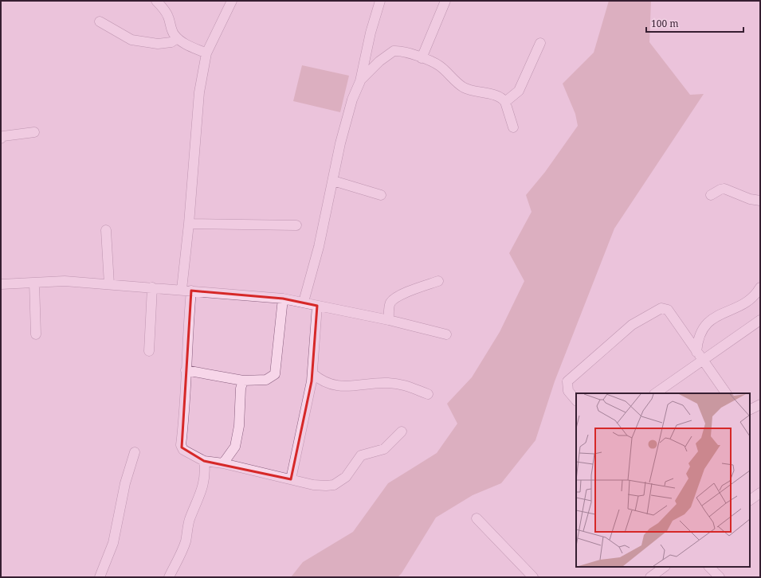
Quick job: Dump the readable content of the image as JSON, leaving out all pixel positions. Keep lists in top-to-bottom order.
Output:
{
  "scale_bar": "100 m"
}
